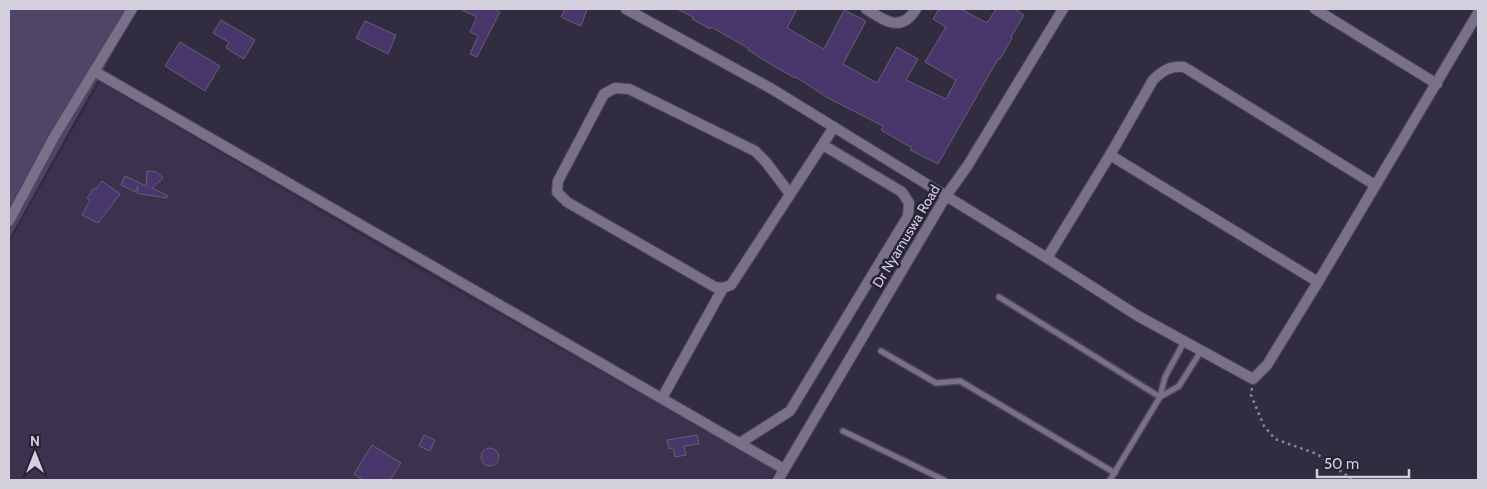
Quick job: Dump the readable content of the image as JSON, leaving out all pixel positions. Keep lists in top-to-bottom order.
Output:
{
  "streets": {
    "street": ["Dr Nyamuswa Road"]
  },
  "scale_bar": "50 m",
  "north": "top"
}
